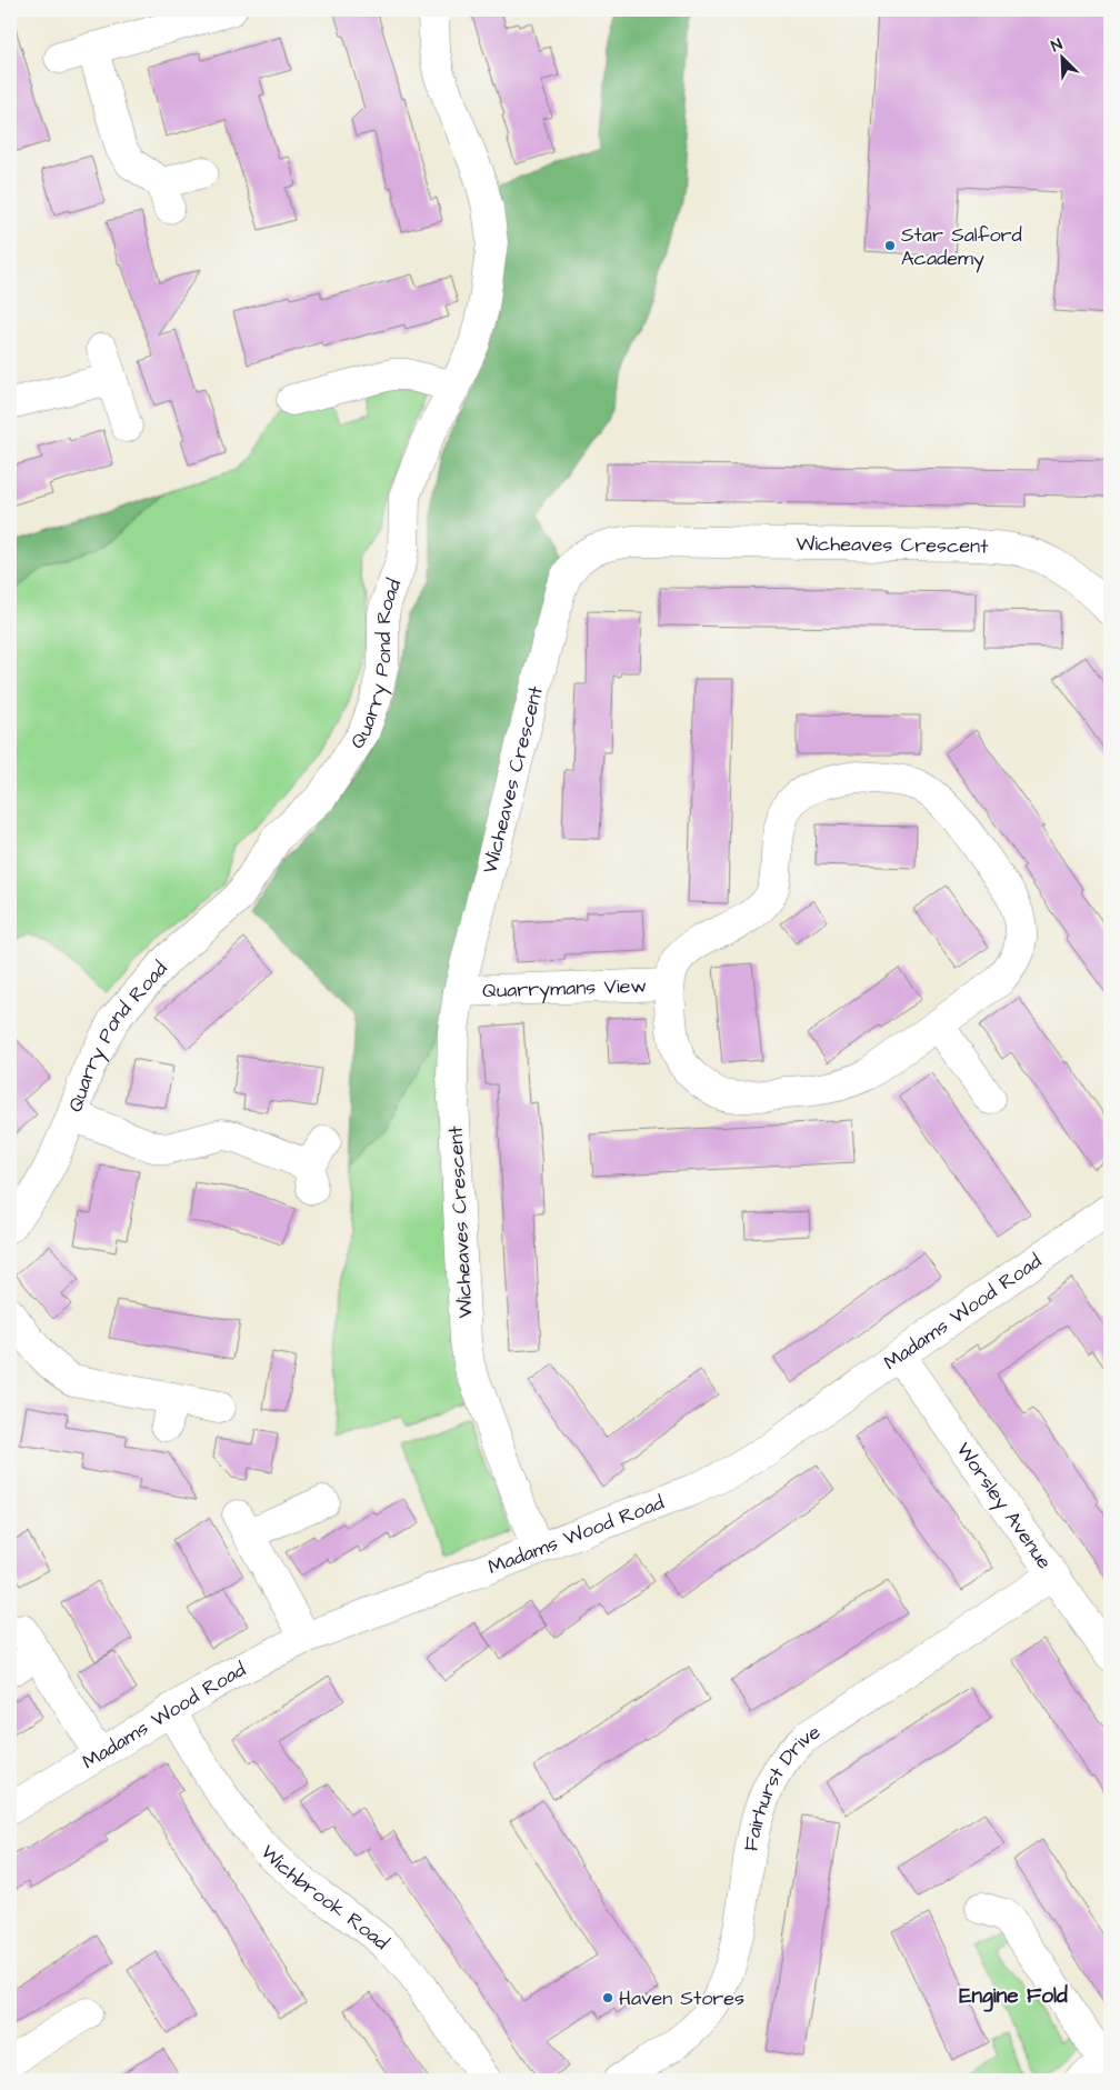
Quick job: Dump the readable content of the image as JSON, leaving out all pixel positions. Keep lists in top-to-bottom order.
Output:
{
  "streets": {
    "street": [
      "Wicheaves Crescent",
      "Quarry Pond Road",
      "Quarrymans View",
      "Madams Wood Road",
      "Worsley Avenue",
      "Fairhurst Drive",
      "Wichbrook Road"
    ]
  },
  "crossings": [
    ["Wicheaves Crescent", "Quarrymans View"],
    ["Wicheaves Crescent", "Madams Wood Road"],
    ["Madams Wood Road", "Worsley Avenue"],
    ["Madams Wood Road", "Wichbrook Road"],
    ["Worsley Avenue", "Fairhurst Drive"]
  ],
  "districts": ["Engine Fold"],
  "places": ["Star Salford Academy", "Haven Stores"],
  "north": "top left"
}
